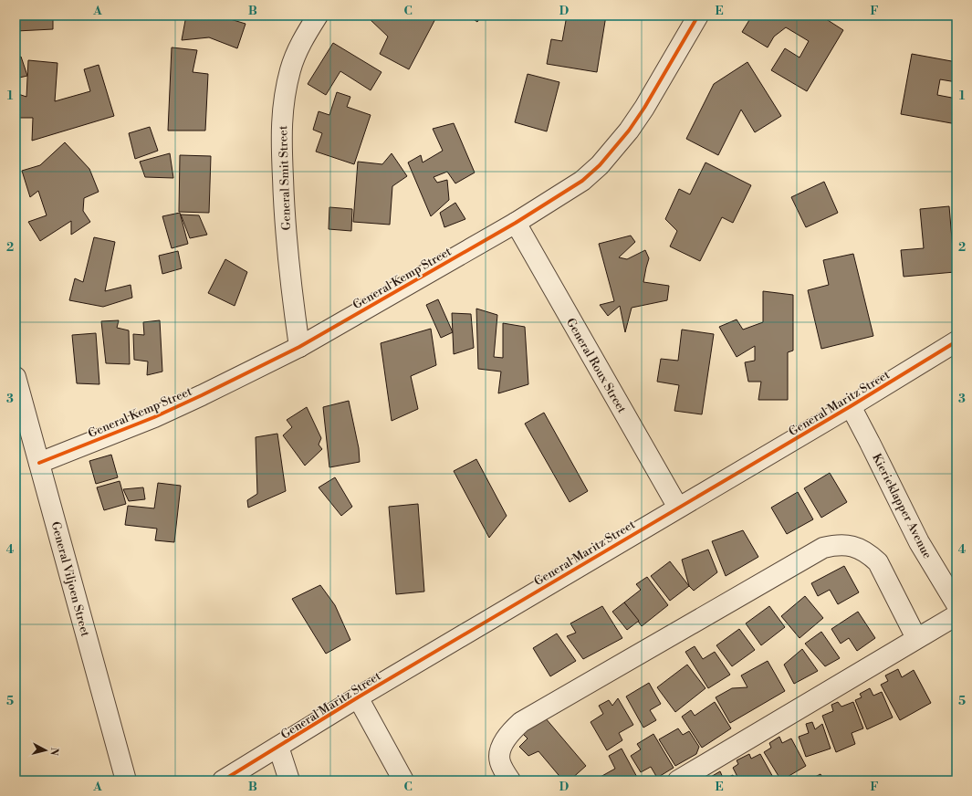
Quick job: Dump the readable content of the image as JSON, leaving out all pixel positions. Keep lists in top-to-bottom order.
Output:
{
  "streets": {
    "street": [
      "General Smit Street",
      "General Kemp Street",
      "General Roux Street",
      "General Maritz Street",
      "Kierieklapper Avenue",
      "General Viljoen Street"
    ]
  },
  "crossings": [
    ["General Smit Street", "General Kemp Street"],
    ["General Kemp Street", "General Roux Street"],
    ["General Kemp Street", "General Viljoen Street"],
    ["General Roux Street", "General Maritz Street"],
    ["General Maritz Street", "Kierieklapper Avenue"]
  ],
  "north": "right",
  "grid": {
    "columns": [
      "A",
      "B",
      "C",
      "D",
      "E",
      "F"
    ],
    "rows": [
      "1",
      "2",
      "3",
      "4",
      "5"
    ]
  }
}
